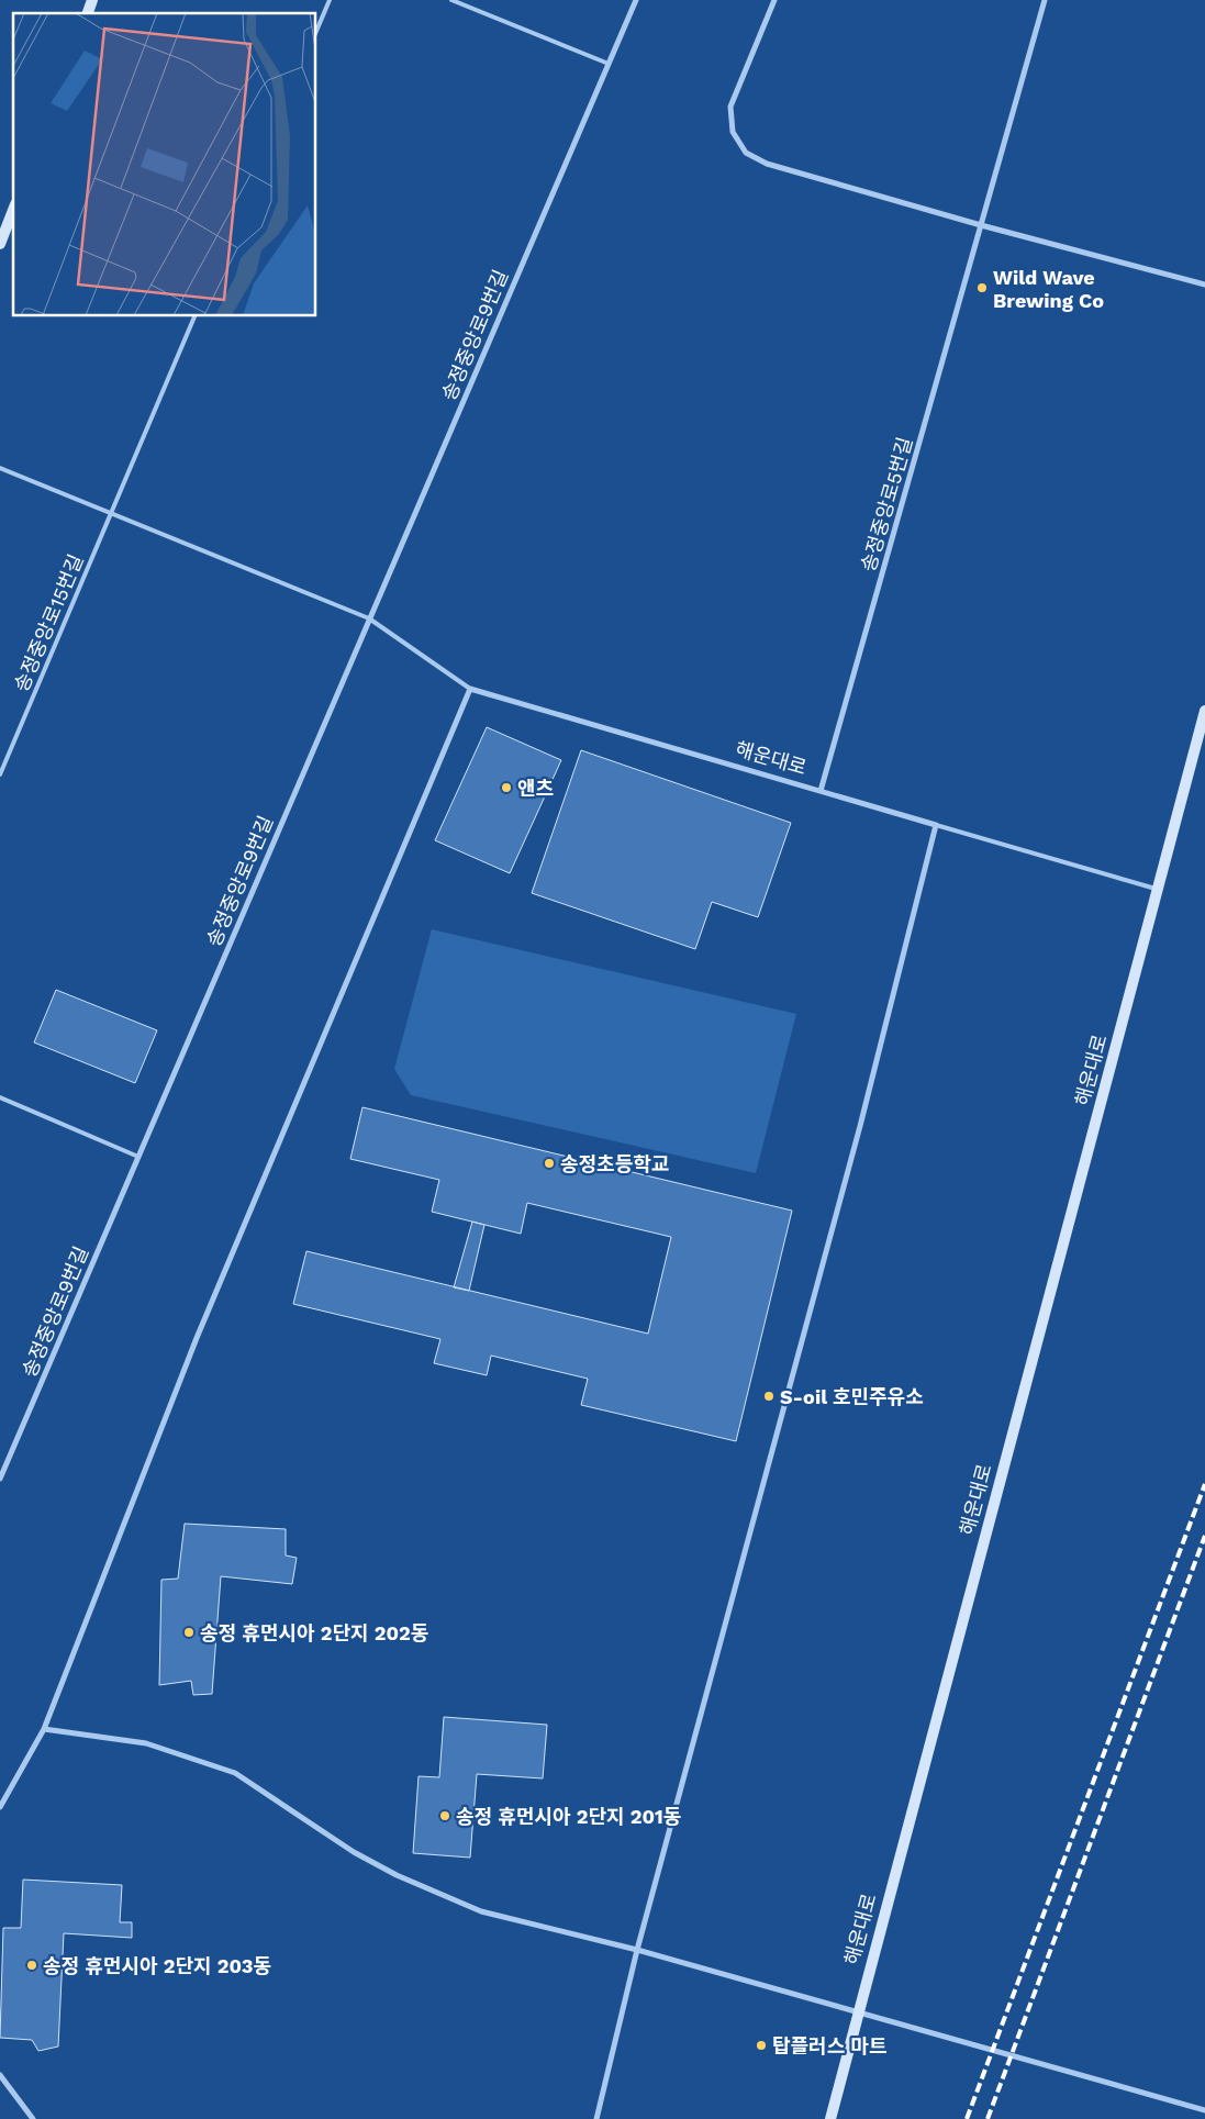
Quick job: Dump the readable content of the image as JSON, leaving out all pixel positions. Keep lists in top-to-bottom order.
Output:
{
  "streets": {
    "main road": ["해운대로"],
    "street": ["송정중앙로9번길", "송정중앙로5번길"],
    "lane": ["송정중앙로15번길"]
  },
  "crossings": [
    ["송정중앙로5번길", "해운대로"]
  ],
  "places": [
    "Wild Wave Brewing Co",
    "앤츠",
    "송정초등학교",
    "S-oil 호민주유소",
    "송정 휴먼시아 2단지 202동",
    "송정 휴먼시아 2단지 201동",
    "송정 휴먼시아 2단지 203동",
    "탑플러스 마트"
  ]
}
